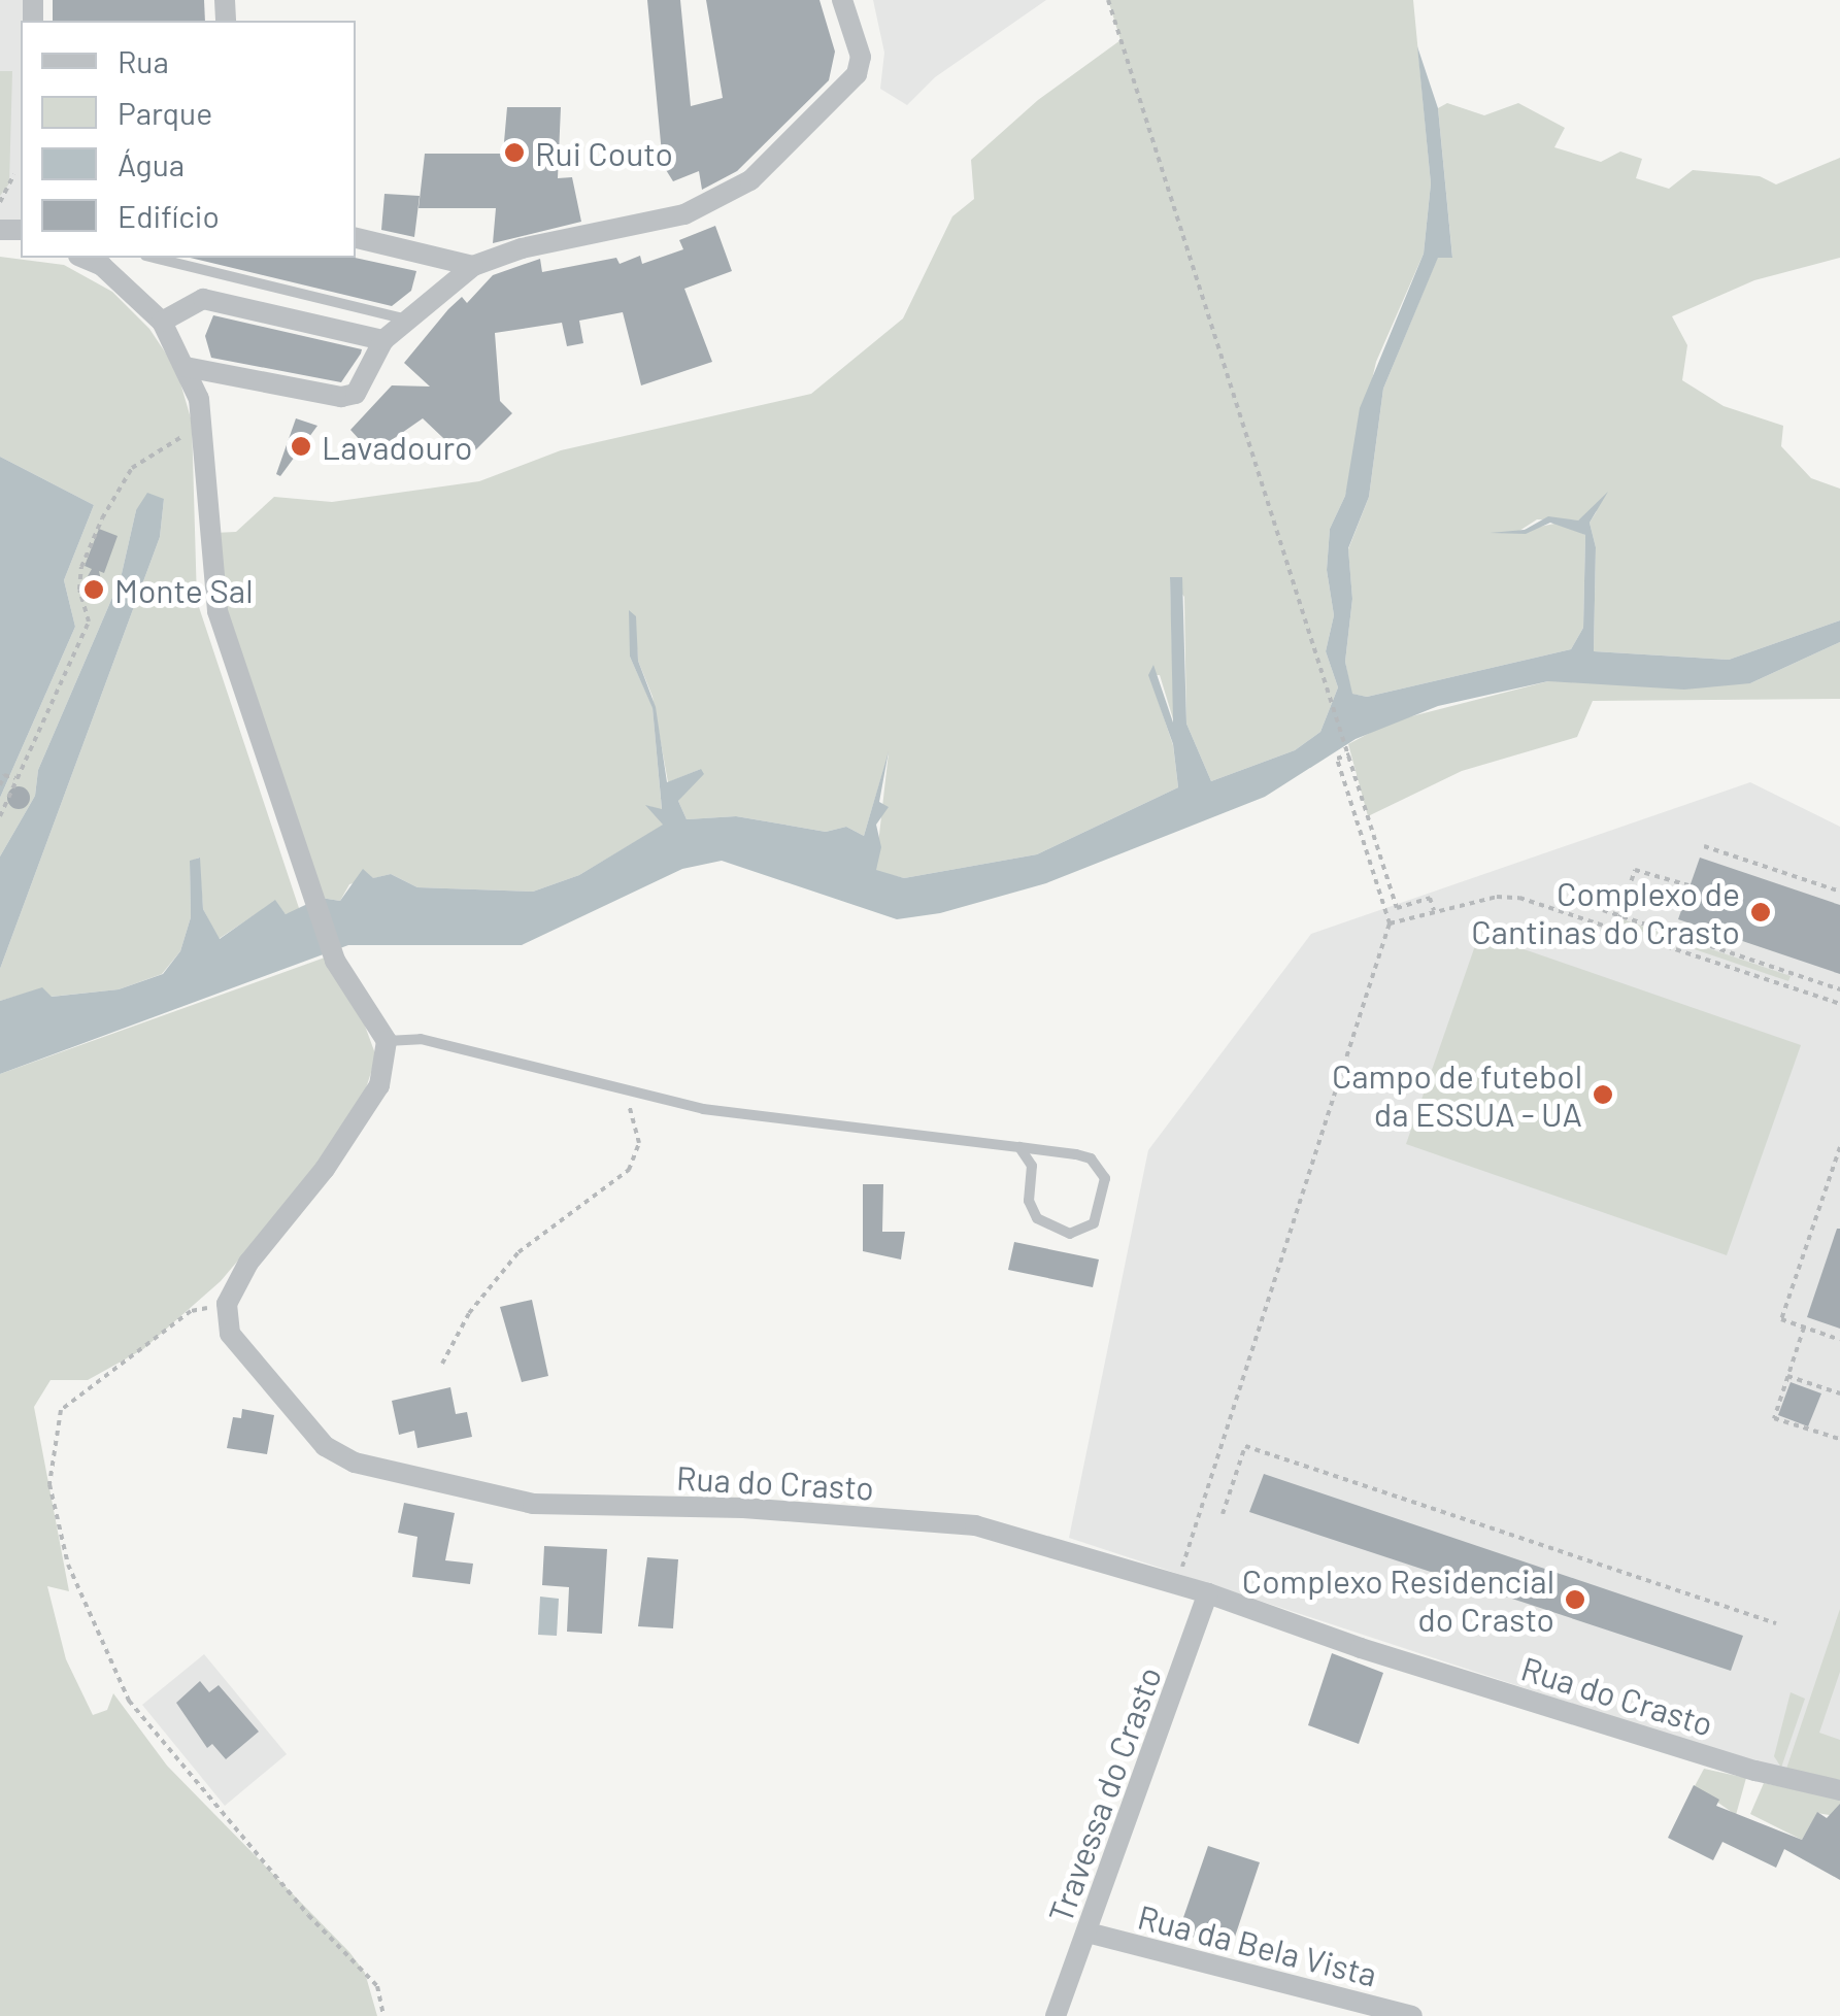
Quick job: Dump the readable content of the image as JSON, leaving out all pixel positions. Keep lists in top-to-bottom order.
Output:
{
  "streets": {
    "street": ["Rua do Crasto", "Travessa do Crasto", "Rua da Bela Vista"]
  },
  "crossings": [
    ["Rua do Crasto", "Travessa do Crasto"],
    ["Travessa do Crasto", "Rua da Bela Vista"]
  ],
  "places": [
    "Rui Couto",
    "Lavadouro",
    "Monte Sal",
    "Complexo de Cantinas do Crasto",
    "Campo de futebol da ESSUA - UA",
    "Complexo Residencial do Crasto"
  ],
  "legend": [
    "Rua",
    "Parque",
    "Água",
    "Edifício"
  ]
}
